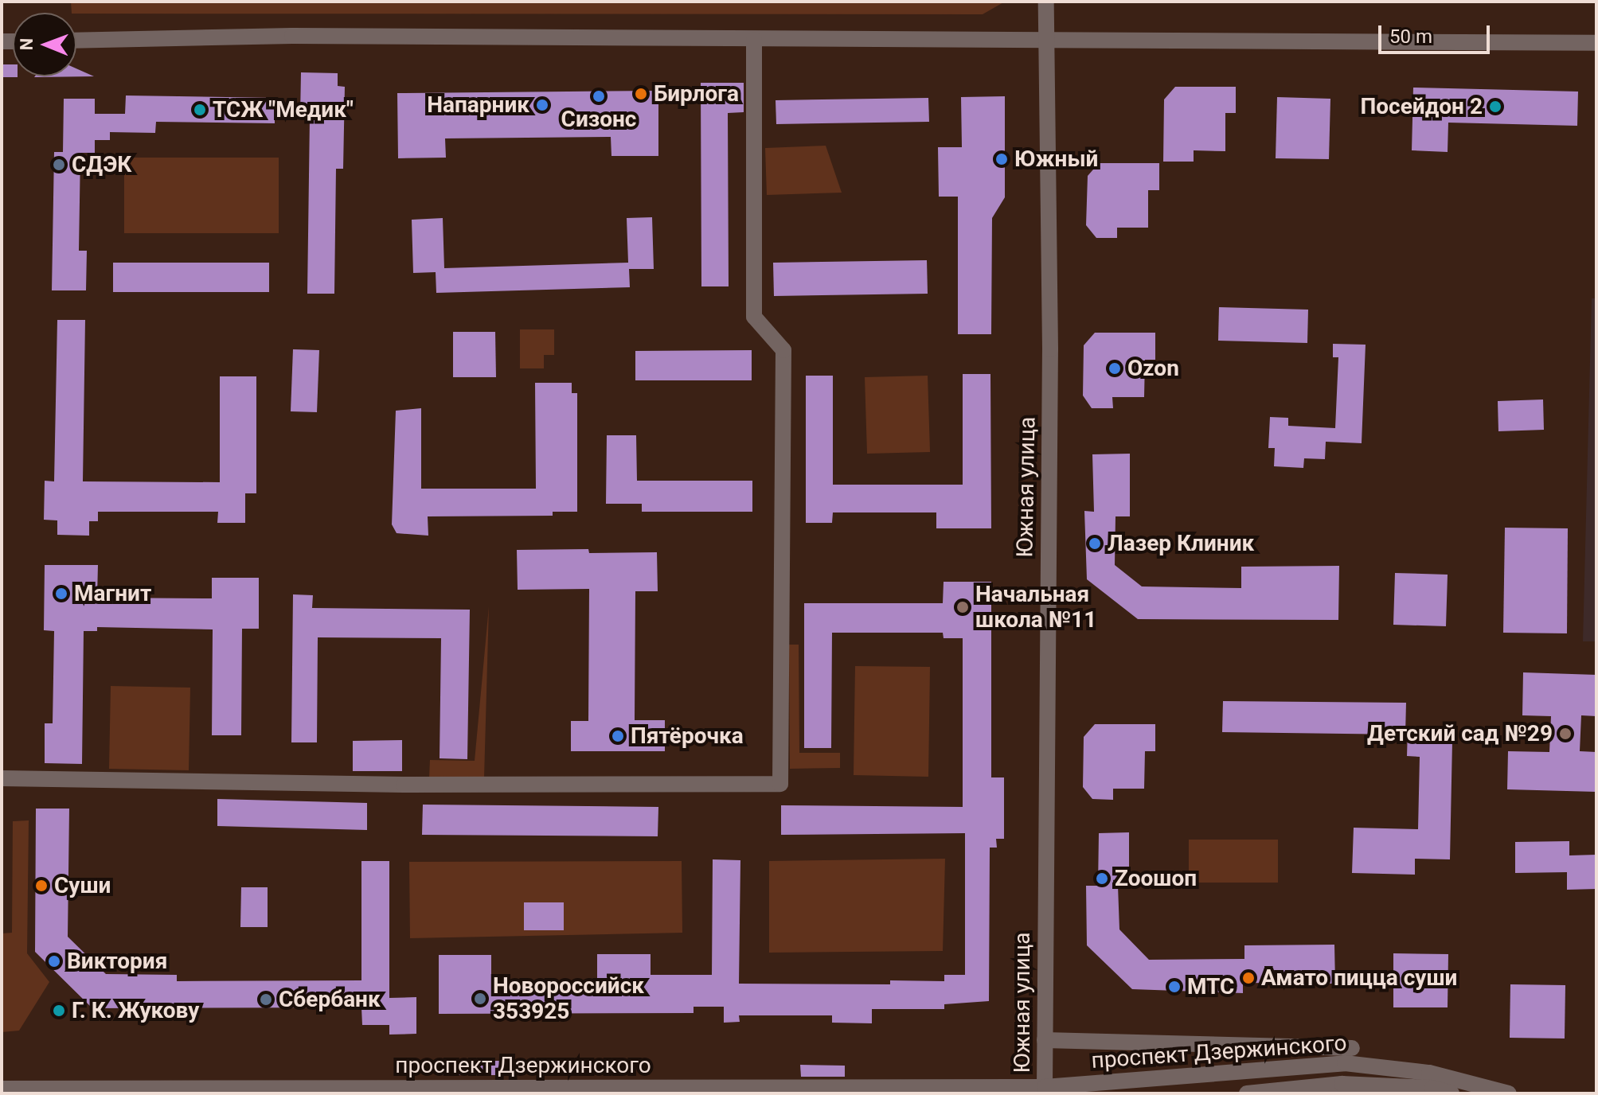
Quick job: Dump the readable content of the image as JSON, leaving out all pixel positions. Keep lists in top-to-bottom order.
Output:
{
  "streets": {
    "street": ["Южная улица", "проспект Дзержинского"]
  },
  "crossings": [
    ["Южная улица", "проспект Дзержинского"]
  ],
  "places": [
    "Бирлога",
    "Сизонс",
    "Напарник",
    "Посейдон 2",
    "ТСЖ \"Медик\"",
    "Южный",
    "СДЭК",
    "Ozon",
    "Лазер Клиник",
    "Магнит",
    "Начальная школа №11",
    "Детский сад №29",
    "Пятёрочка",
    "Zooшоп",
    "Суши",
    "Виктория",
    "Амато пицца суши",
    "МТС",
    "Новороссийск 353925",
    "Сбербанк",
    "Г. К. Жукову"
  ],
  "scale_bar": "50 m",
  "north": "left"
}
